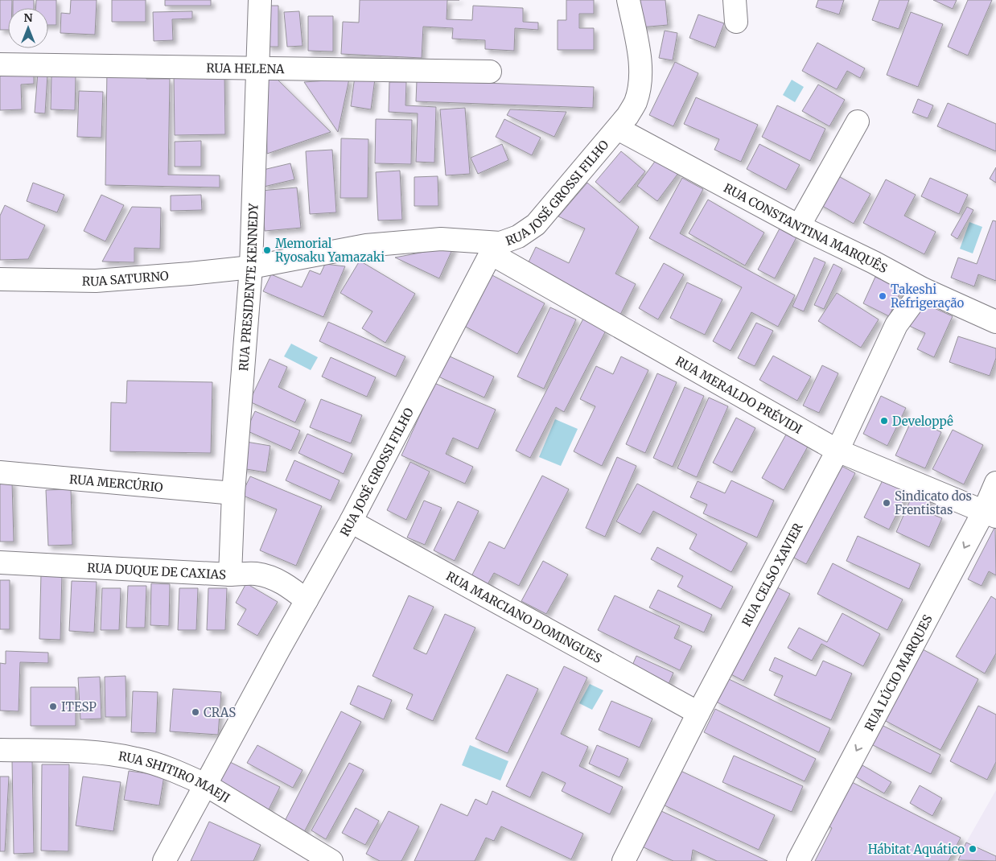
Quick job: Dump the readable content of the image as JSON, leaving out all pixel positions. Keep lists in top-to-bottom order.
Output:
{
  "streets": {
    "street": [
      "RUA HELENA",
      "RUA JOSÉ GROSSI FILHO",
      "RUA CONSTANTINA MARQUÊS",
      "RUA SATURNO",
      "RUA PRESIDENTE KENNEDY",
      "RUA MERALDO PRÉVIDI",
      "RUA MERCÚRIO",
      "RUA DUQUE DE CAXIAS",
      "RUA CELSO XAVIER",
      "RUA MARCIANO DOMINGUES",
      "RUA LÚCIO MARQUES",
      "RUA SHITIRO MAEJI"
    ]
  },
  "crossings": [
    ["RUA HELENA", "RUA PRESIDENTE KENNEDY"],
    ["RUA JOSÉ GROSSI FILHO", "RUA CONSTANTINA MARQUÊS"],
    ["RUA JOSÉ GROSSI FILHO", "RUA SATURNO"],
    ["RUA JOSÉ GROSSI FILHO", "RUA MERALDO PRÉVIDI"],
    ["RUA JOSÉ GROSSI FILHO", "RUA DUQUE DE CAXIAS"],
    ["RUA JOSÉ GROSSI FILHO", "RUA MARCIANO DOMINGUES"],
    ["RUA JOSÉ GROSSI FILHO", "RUA SHITIRO MAEJI"],
    ["RUA CONSTANTINA MARQUÊS", "RUA CELSO XAVIER"],
    ["RUA SATURNO", "RUA PRESIDENTE KENNEDY"],
    ["RUA SATURNO", "RUA MERALDO PRÉVIDI"],
    ["RUA PRESIDENTE KENNEDY", "RUA MERCÚRIO"],
    ["RUA PRESIDENTE KENNEDY", "RUA DUQUE DE CAXIAS"],
    ["RUA MERALDO PRÉVIDI", "RUA CELSO XAVIER"],
    ["RUA MERALDO PRÉVIDI", "RUA LÚCIO MARQUES"],
    ["RUA CELSO XAVIER", "RUA MARCIANO DOMINGUES"]
  ],
  "one_way": ["RUA LÚCIO MARQUES"],
  "places": [
    "Memorial Ryosaku Yamazaki",
    "Takeshi Refrigeração",
    "Developpê",
    "Sindicato dos Frentistas",
    "ITESP",
    "CRAS",
    "Hábitat Aquático"
  ],
  "north": "top"
}
